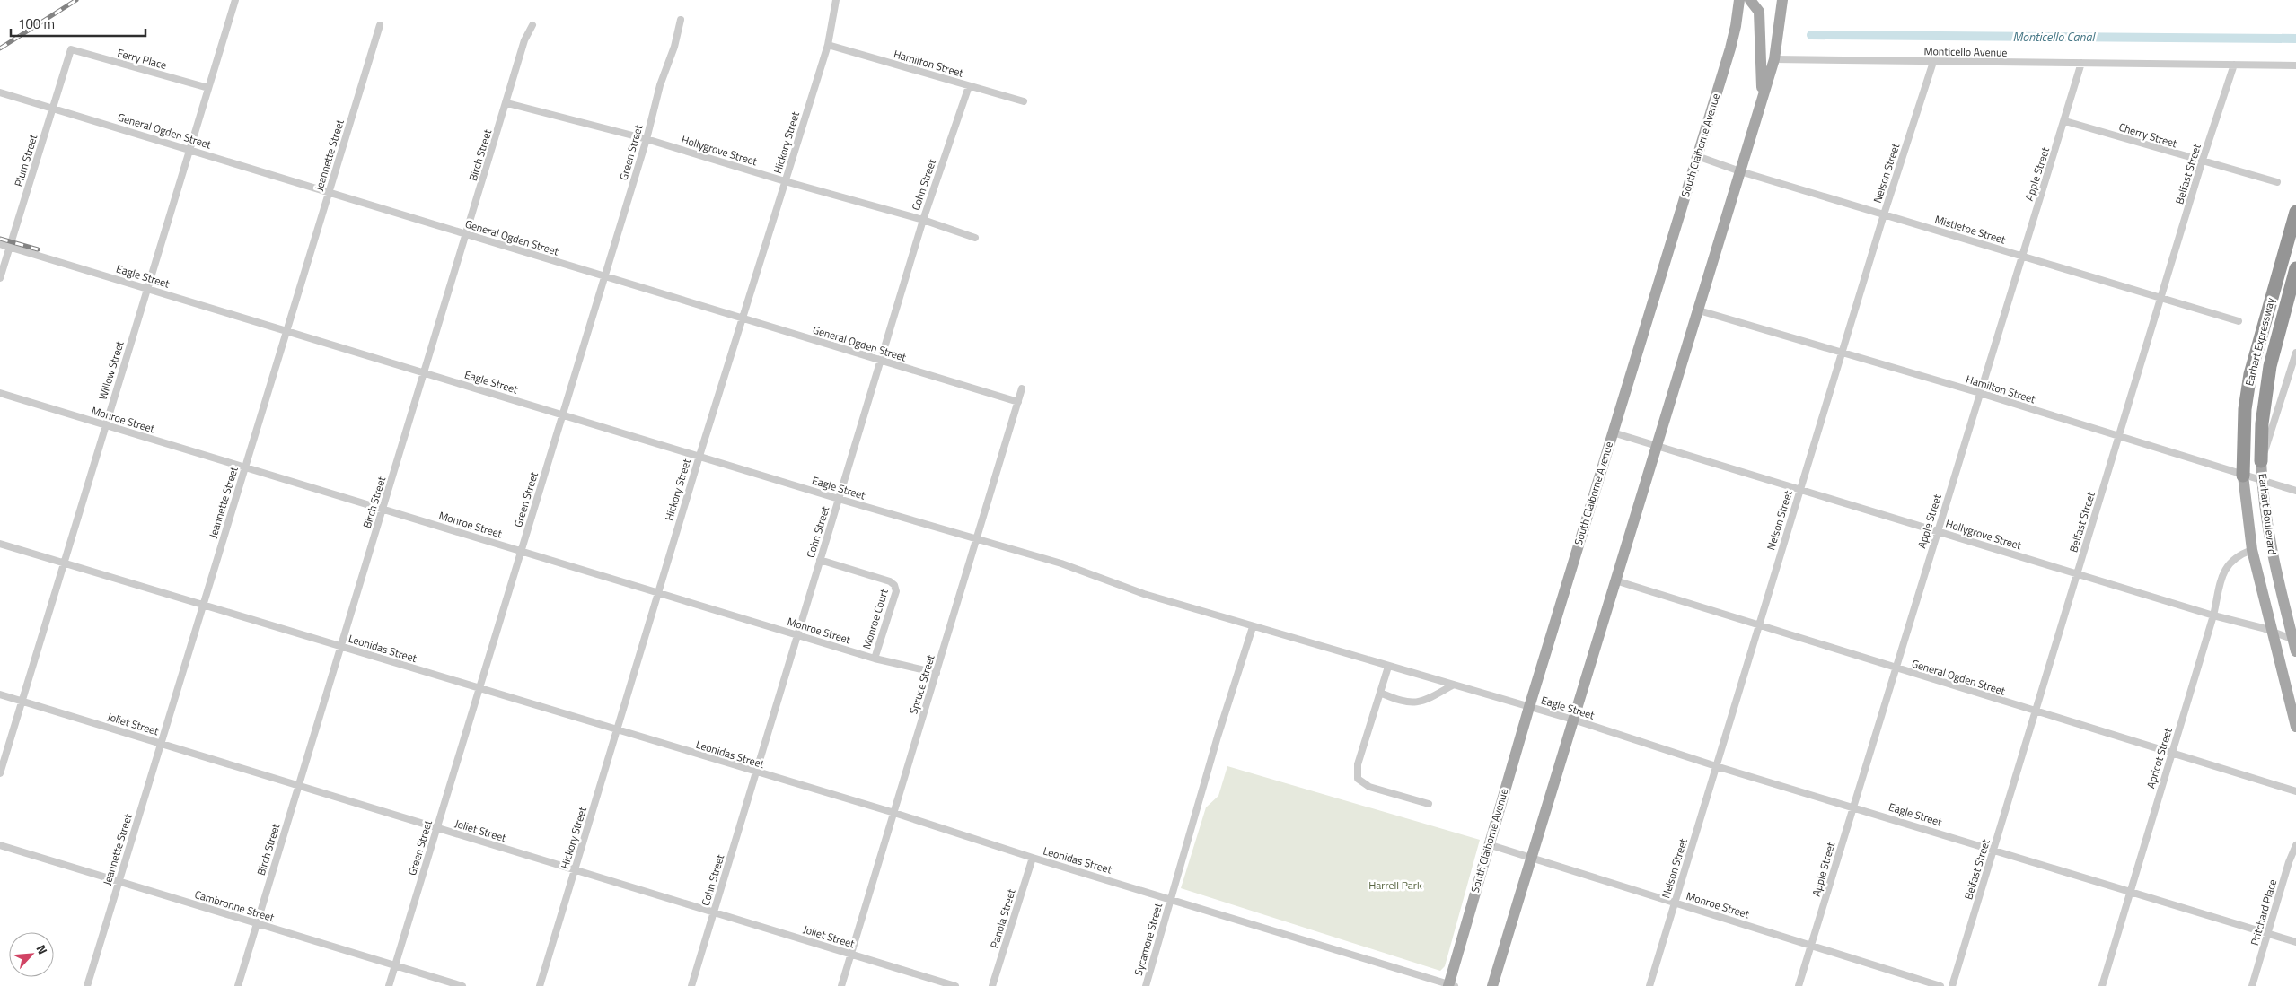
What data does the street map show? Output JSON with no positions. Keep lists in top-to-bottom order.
{
  "streets": {
    "highway": ["Earhart Expressway"],
    "main road": ["South Claiborne Avenue", "Earhart Boulevard"],
    "street": [
      "Monticello Avenue",
      "Ferry Place",
      "Hamilton Street",
      "General Ogden Street",
      "Cherry Street",
      "Hickory Street",
      "Hollygrove Street",
      "Green Street",
      "Jeannette Street",
      "Birch Street",
      "Plum Street",
      "Nelson Street",
      "Apple Street",
      "Belfast Street",
      "Cohn Street",
      "Mistletoe Street",
      "Eagle Street",
      "Willow Street",
      "Monroe Street",
      "Monroe Court",
      "Leonidas Street",
      "Spruce Street",
      "Joliet Street",
      "Apricot Street",
      "Cambronne Street",
      "Pritchard Place",
      "Panola Street",
      "Sycamore Street"
    ]
  },
  "crossings": [
    ["Monticello Avenue", "Nelson Street"],
    ["Monticello Avenue", "Apple Street"],
    ["Monticello Avenue", "Belfast Street"],
    ["Ferry Place", "Plum Street"],
    ["Ferry Place", "Willow Street"],
    ["Hamilton Street", "Hickory Street"],
    ["Hamilton Street", "Nelson Street"],
    ["Hamilton Street", "Apple Street"],
    ["Hamilton Street", "Belfast Street"],
    ["Hamilton Street", "Cohn Street"],
    ["Hamilton Street", "Earhart Expressway"],
    ["Hamilton Street", "Earhart Boulevard"],
    ["General Ogden Street", "Hickory Street"],
    ["General Ogden Street", "Green Street"],
    ["General Ogden Street", "Jeannette Street"],
    ["General Ogden Street", "Birch Street"],
    ["General Ogden Street", "Plum Street"],
    ["General Ogden Street", "Nelson Street"],
    ["General Ogden Street", "Apple Street"],
    ["General Ogden Street", "Belfast Street"],
    ["General Ogden Street", "Cohn Street"],
    ["General Ogden Street", "Willow Street"],
    ["General Ogden Street", "Spruce Street"],
    ["General Ogden Street", "Apricot Street"],
    ["Cherry Street", "Apple Street"],
    ["Cherry Street", "Belfast Street"],
    ["Hickory Street", "Hollygrove Street"],
    ["Hickory Street", "Eagle Street"],
    ["Hickory Street", "Monroe Street"],
    ["Hickory Street", "Leonidas Street"],
    ["Hickory Street", "Joliet Street"],
    ["South Claiborne Avenue", "Hollygrove Street"],
    ["South Claiborne Avenue", "Mistletoe Street"],
    ["South Claiborne Avenue", "Eagle Street"],
    ["South Claiborne Avenue", "Monroe Street"],
    ["South Claiborne Avenue", "Leonidas Street"],
    ["Hollygrove Street", "Green Street"],
    ["Hollygrove Street", "Birch Street"],
    ["Hollygrove Street", "Nelson Street"],
    ["Hollygrove Street", "Apple Street"],
    ["Hollygrove Street", "Belfast Street"],
    ["Hollygrove Street", "Cohn Street"],
    ["Hollygrove Street", "Earhart Boulevard"],
    ["Hollygrove Street", "Apricot Street"],
    ["Green Street", "Eagle Street"],
    ["Green Street", "Monroe Street"],
    ["Green Street", "Leonidas Street"],
    ["Green Street", "Joliet Street"],
    ["Green Street", "Cambronne Street"],
    ["Jeannette Street", "Eagle Street"],
    ["Jeannette Street", "Monroe Street"],
    ["Jeannette Street", "Leonidas Street"],
    ["Jeannette Street", "Joliet Street"],
    ["Jeannette Street", "Cambronne Street"],
    ["Birch Street", "Eagle Street"],
    ["Birch Street", "Monroe Street"],
    ["Birch Street", "Leonidas Street"],
    ["Birch Street", "Joliet Street"],
    ["Birch Street", "Cambronne Street"],
    ["Plum Street", "Eagle Street"],
    ["Nelson Street", "Mistletoe Street"],
    ["Nelson Street", "Eagle Street"],
    ["Nelson Street", "Monroe Street"],
    ["Apple Street", "Mistletoe Street"],
    ["Apple Street", "Eagle Street"],
    ["Apple Street", "Monroe Street"],
    ["Belfast Street", "Mistletoe Street"],
    ["Belfast Street", "Eagle Street"],
    ["Cohn Street", "Eagle Street"],
    ["Cohn Street", "Monroe Street"],
    ["Cohn Street", "Monroe Court"],
    ["Cohn Street", "Leonidas Street"],
    ["Cohn Street", "Joliet Street"],
    ["Eagle Street", "Willow Street"],
    ["Eagle Street", "Spruce Street"],
    ["Eagle Street", "Apricot Street"],
    ["Eagle Street", "Pritchard Place"],
    ["Eagle Street", "Sycamore Street"],
    ["Earhart Expressway", "Earhart Boulevard"],
    ["Willow Street", "Monroe Street"],
    ["Willow Street", "Leonidas Street"],
    ["Willow Street", "Joliet Street"],
    ["Monroe Street", "Monroe Court"],
    ["Monroe Street", "Spruce Street"],
    ["Earhart Boulevard", "Apricot Street"],
    ["Leonidas Street", "Spruce Street"],
    ["Leonidas Street", "Panola Street"],
    ["Leonidas Street", "Sycamore Street"],
    ["Spruce Street", "Joliet Street"]
  ],
  "water": ["Monticello Canal"],
  "parks": ["Harrell Park"],
  "scale_bar": "100 m",
  "north": "top right"
}
